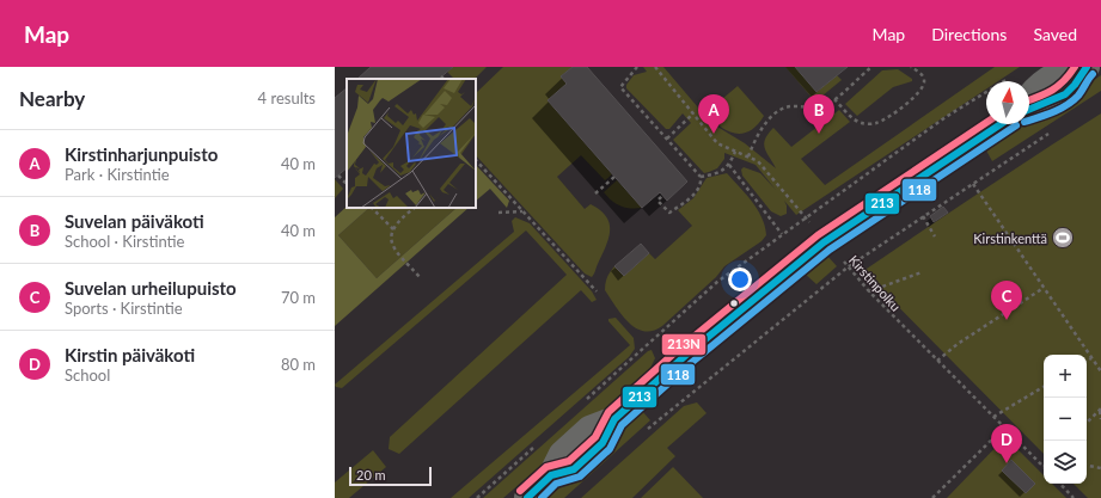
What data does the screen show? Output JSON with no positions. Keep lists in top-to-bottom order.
{
  "streets": {
    "path": ["Kirstinpolku"]
  },
  "places": {
    "sports": ["Kirstinkenttä"]
  },
  "lines": ["transit line 213", "transit line 213N", "transit line 118"],
  "scale_bar": "20 m",
  "north": "top",
  "page": {
    "header": "Map",
    "nav": ["Map", "Directions", "Saved"],
    "heading": ["Nearby", "4 results"],
    "pins": [
      "A",
      "B",
      "C",
      "D"
    ],
    "list": [
      {
        "mark": "A",
        "name": "Kirstinharjunpuisto",
        "note": "Park · Kirstintie",
        "value": "40 m"
      },
      {
        "mark": "B",
        "name": "Suvelan päiväkoti",
        "note": "School · Kirstintie",
        "value": "40 m"
      },
      {
        "mark": "C",
        "name": "Suvelan urheilupuisto",
        "note": "Sports · Kirstintie",
        "value": "70 m"
      },
      {
        "mark": "D",
        "name": "Kirstin päiväkoti",
        "note": "School",
        "value": "80 m"
      }
    ],
    "map_buttons": ["+", "−"],
    "scale": "20 m"
  }
}
